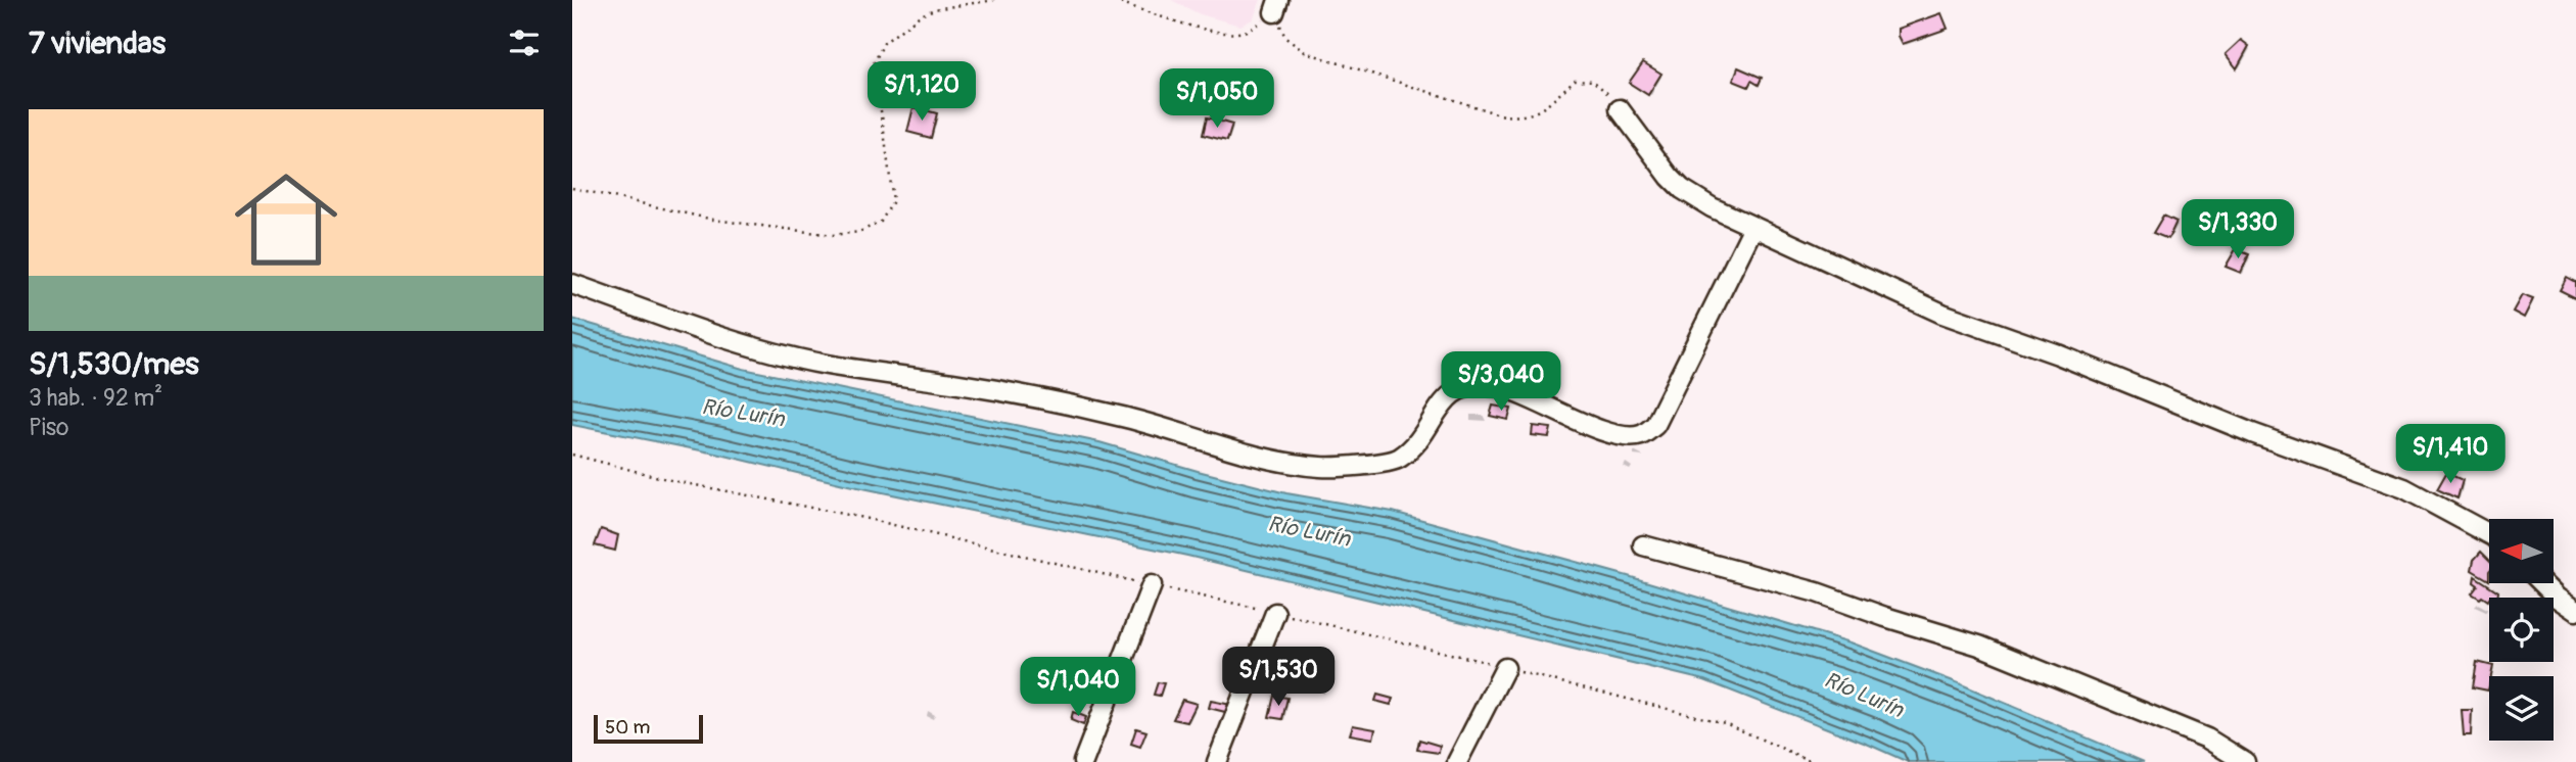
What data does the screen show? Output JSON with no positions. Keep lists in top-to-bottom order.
{
  "water": ["Río Lurín"],
  "scale_bar": "50 m",
  "north": "left",
  "page": {
    "heading": "7 viviendas",
    "price": [
      "S/1,120",
      "S/1,050",
      "S/1,330",
      "S/3,040",
      "S/1,410",
      "S/1,530",
      "S/1,040"
    ],
    "list": [
      {
        "name": "S/1,530/mes",
        "note": "3 hab. · 92 m² · Piso"
      }
    ],
    "scale": "50 m"
  }
}
